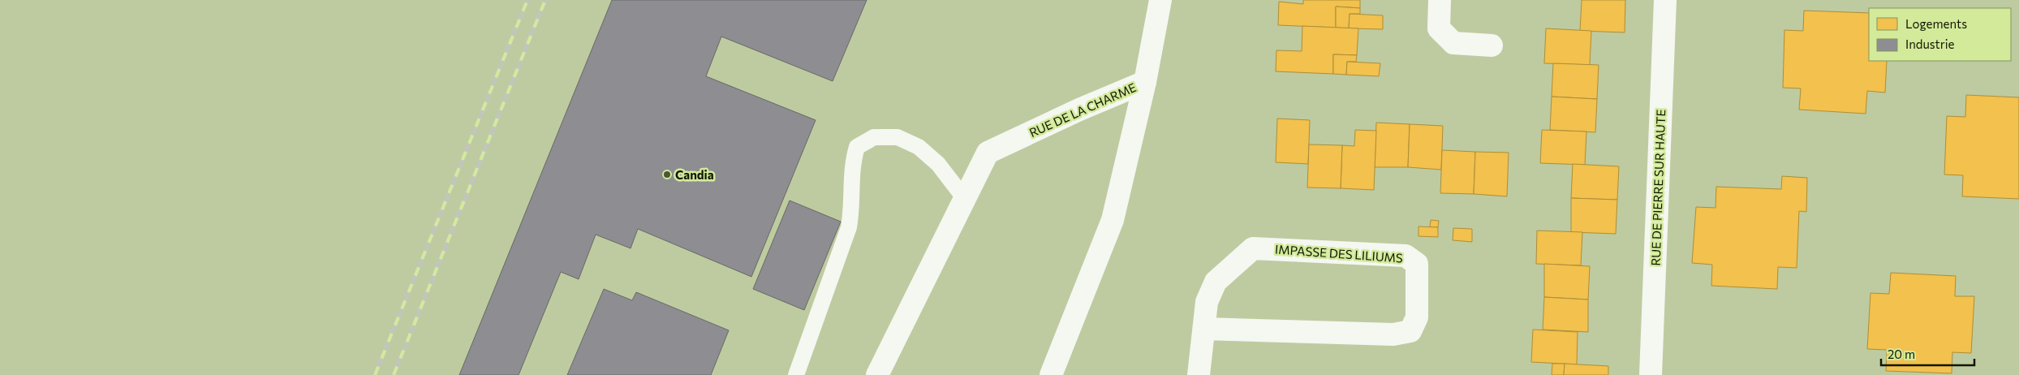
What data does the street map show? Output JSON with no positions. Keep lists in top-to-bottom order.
{
  "streets": {
    "street": ["RUE DE LA CHARME", "RUE DE PIERRE SUR HAUTE", "IMPASSE DES LILIUMS"]
  },
  "places": ["Candia"],
  "legend": ["Logements", "Industrie"],
  "scale_bar": "20 m"
}
